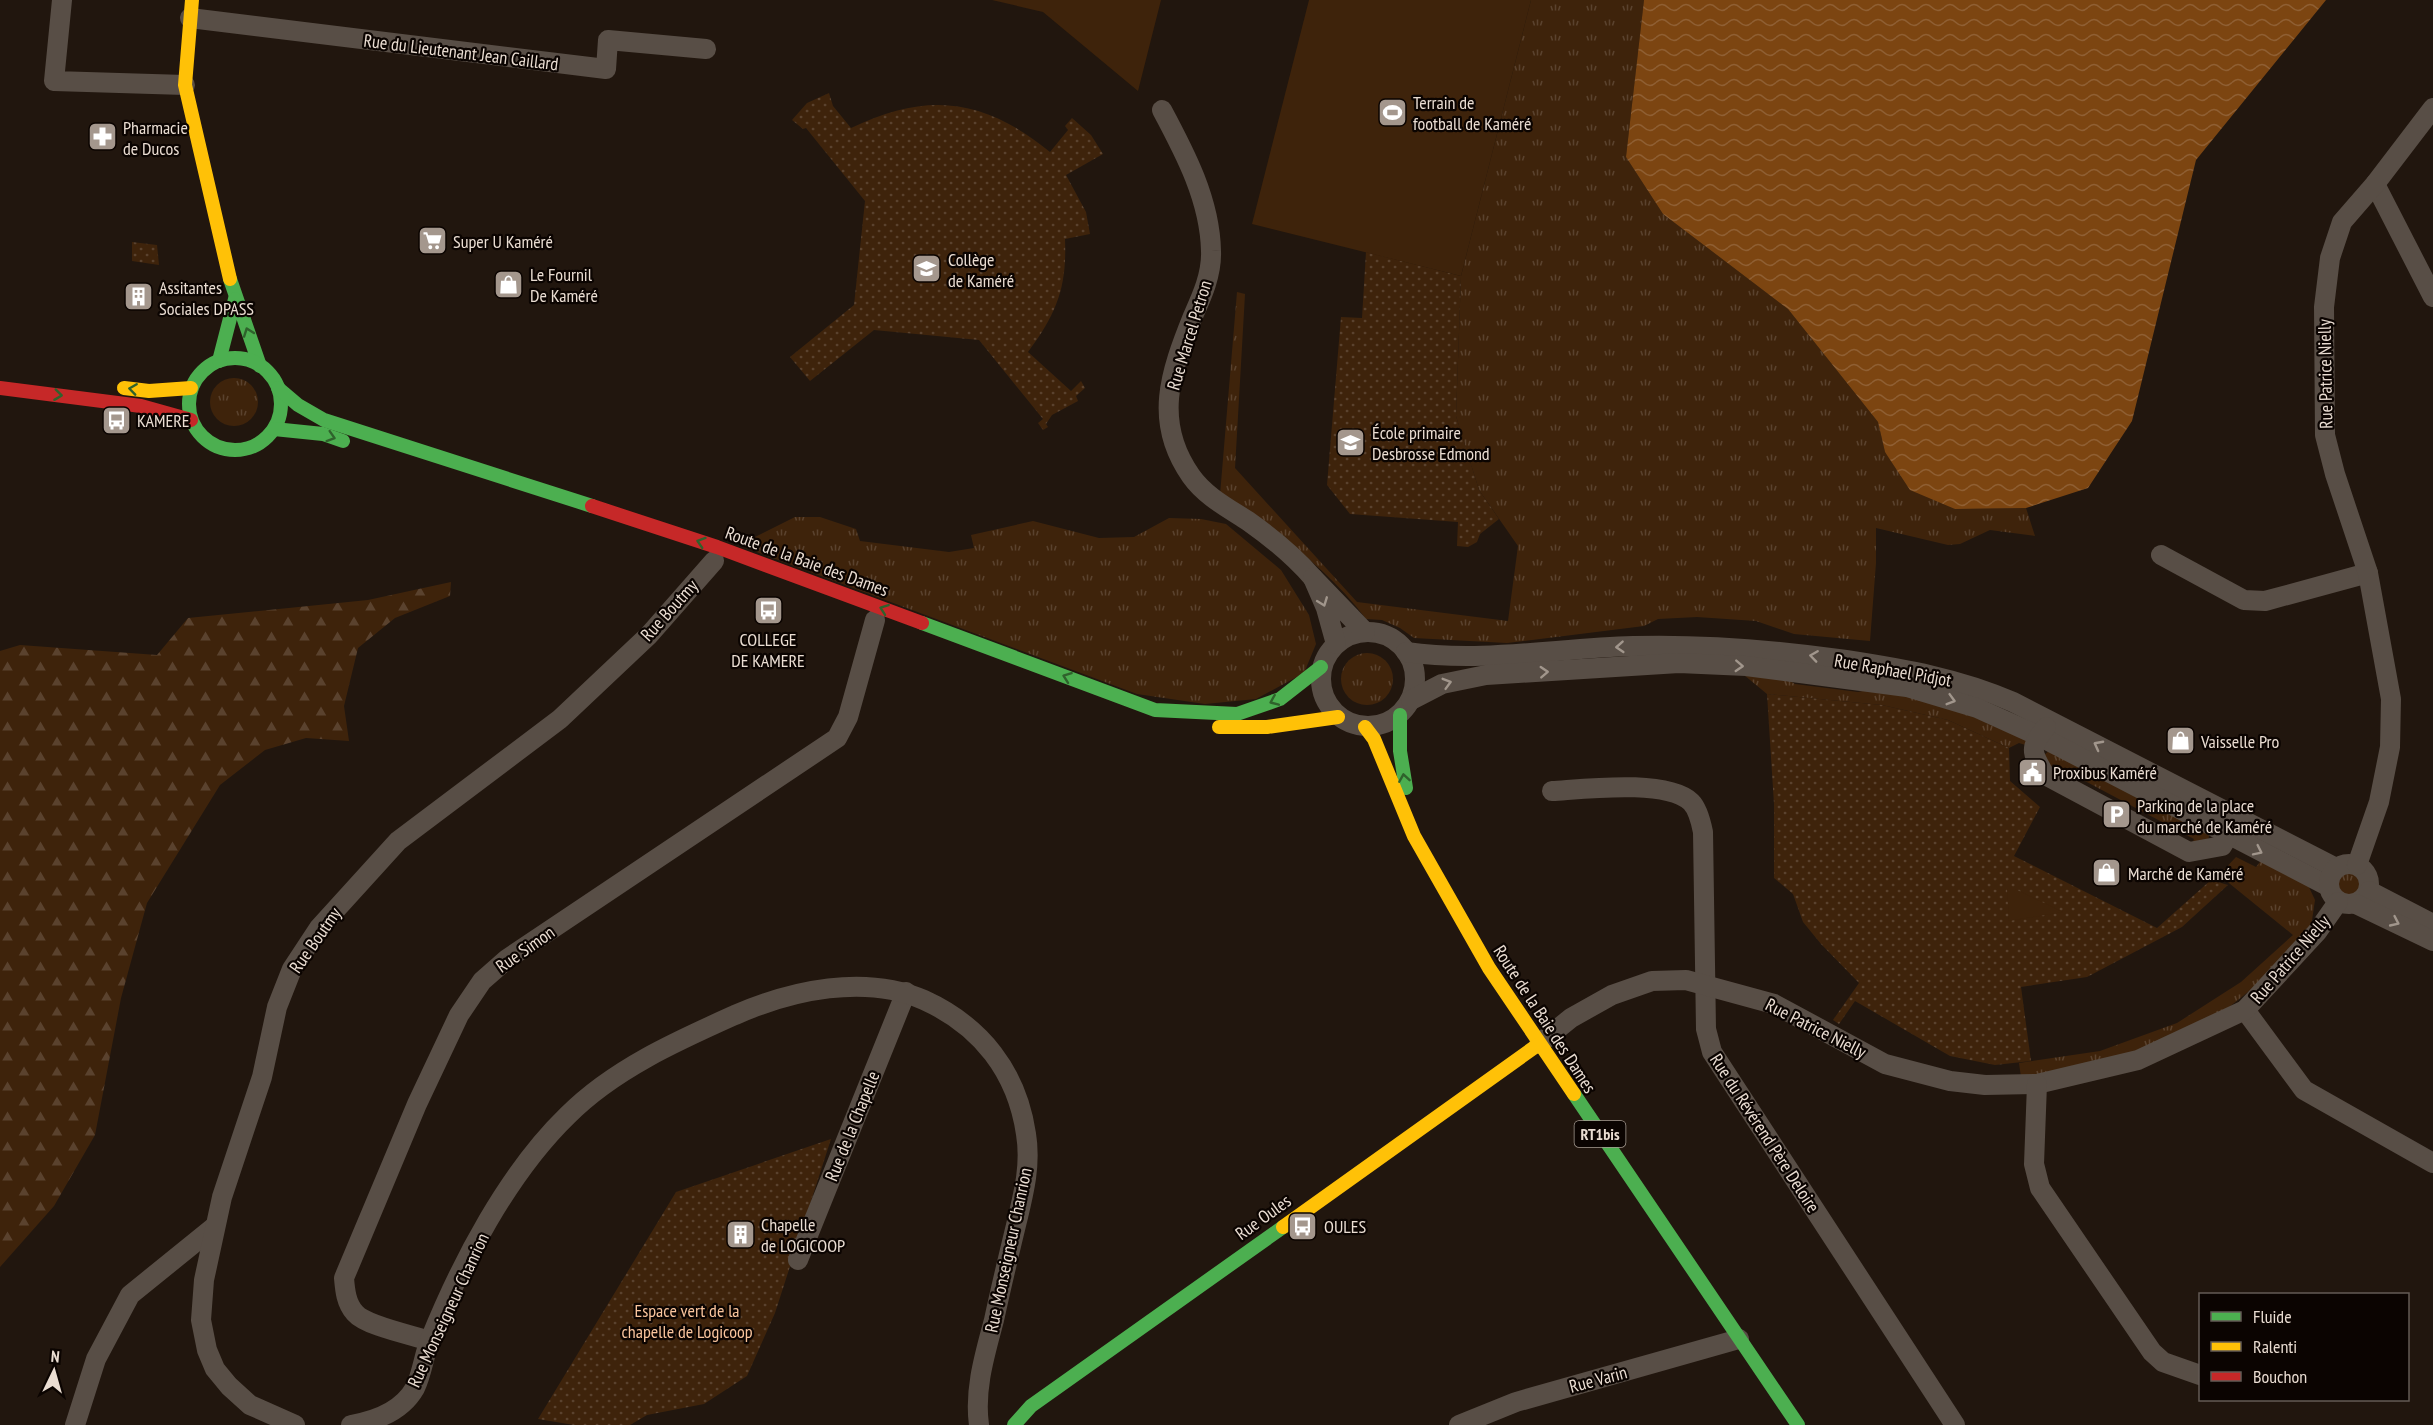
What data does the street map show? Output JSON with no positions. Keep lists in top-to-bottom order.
{
  "streets": {
    "main road": ["Route de la Baie des Dames", "RT1bis", "Rue Oules"],
    "street": [
      "Rue du Lieutenant Jean Caillard",
      "Rue Marcel Petron",
      "Rue Patrice Nielly",
      "Rue Boutmy",
      "Rue Raphael Pidjot",
      "Rue Simon",
      "Rue de la Chapelle",
      "Rue du Révérend Père Deloire",
      "Rue Monseigneur Chanrion",
      "Rue Varin"
    ]
  },
  "crossings": [
    ["Rue Marcel Petron", "Route de la Baie des Dames"],
    ["Rue Marcel Petron", "Rue Raphael Pidjot"],
    ["Rue Patrice Nielly", "Route de la Baie des Dames"],
    ["Rue Patrice Nielly", "Rue Raphael Pidjot"],
    ["Rue Patrice Nielly", "Rue du Révérend Père Deloire"],
    ["Rue Patrice Nielly", "Rue Oules"],
    ["Route de la Baie des Dames", "Rue Boutmy"],
    ["Route de la Baie des Dames", "Rue Raphael Pidjot"],
    ["Route de la Baie des Dames", "Rue Simon"],
    ["Route de la Baie des Dames", "Rue Oules"],
    ["Route de la Baie des Dames", "Rue Varin"],
    ["Rue Simon", "Rue Monseigneur Chanrion"],
    ["Rue de la Chapelle", "Rue Monseigneur Chanrion"]
  ],
  "parks": ["Espace vert de la chapelle de Logicoop"],
  "places": {
    "sports": ["Terrain de football de Kaméré"],
    "pharmacy": ["Pharmacie de Ducos"],
    "supermarket": ["Super U Kaméré"],
    "school or university": ["Collège de Kaméré", "École primaire Desbrosse Edmond"],
    "shop": ["Le Fournil De Kaméré", "Vaisselle Pro", "Marché de Kaméré"],
    "building": ["Assitantes Sociales DPASS", "Chapelle de LOGICOOP"],
    "bus stop": ["KAMERE", "COLLEGE DE KAMERE", "OULES"],
    "public building": ["Proxibus Kaméré"],
    "parking": ["Parking de la place du marché de Kaméré"]
  },
  "legend": ["Fluide", "Ralenti", "Bouchon"],
  "north": "top"
}
